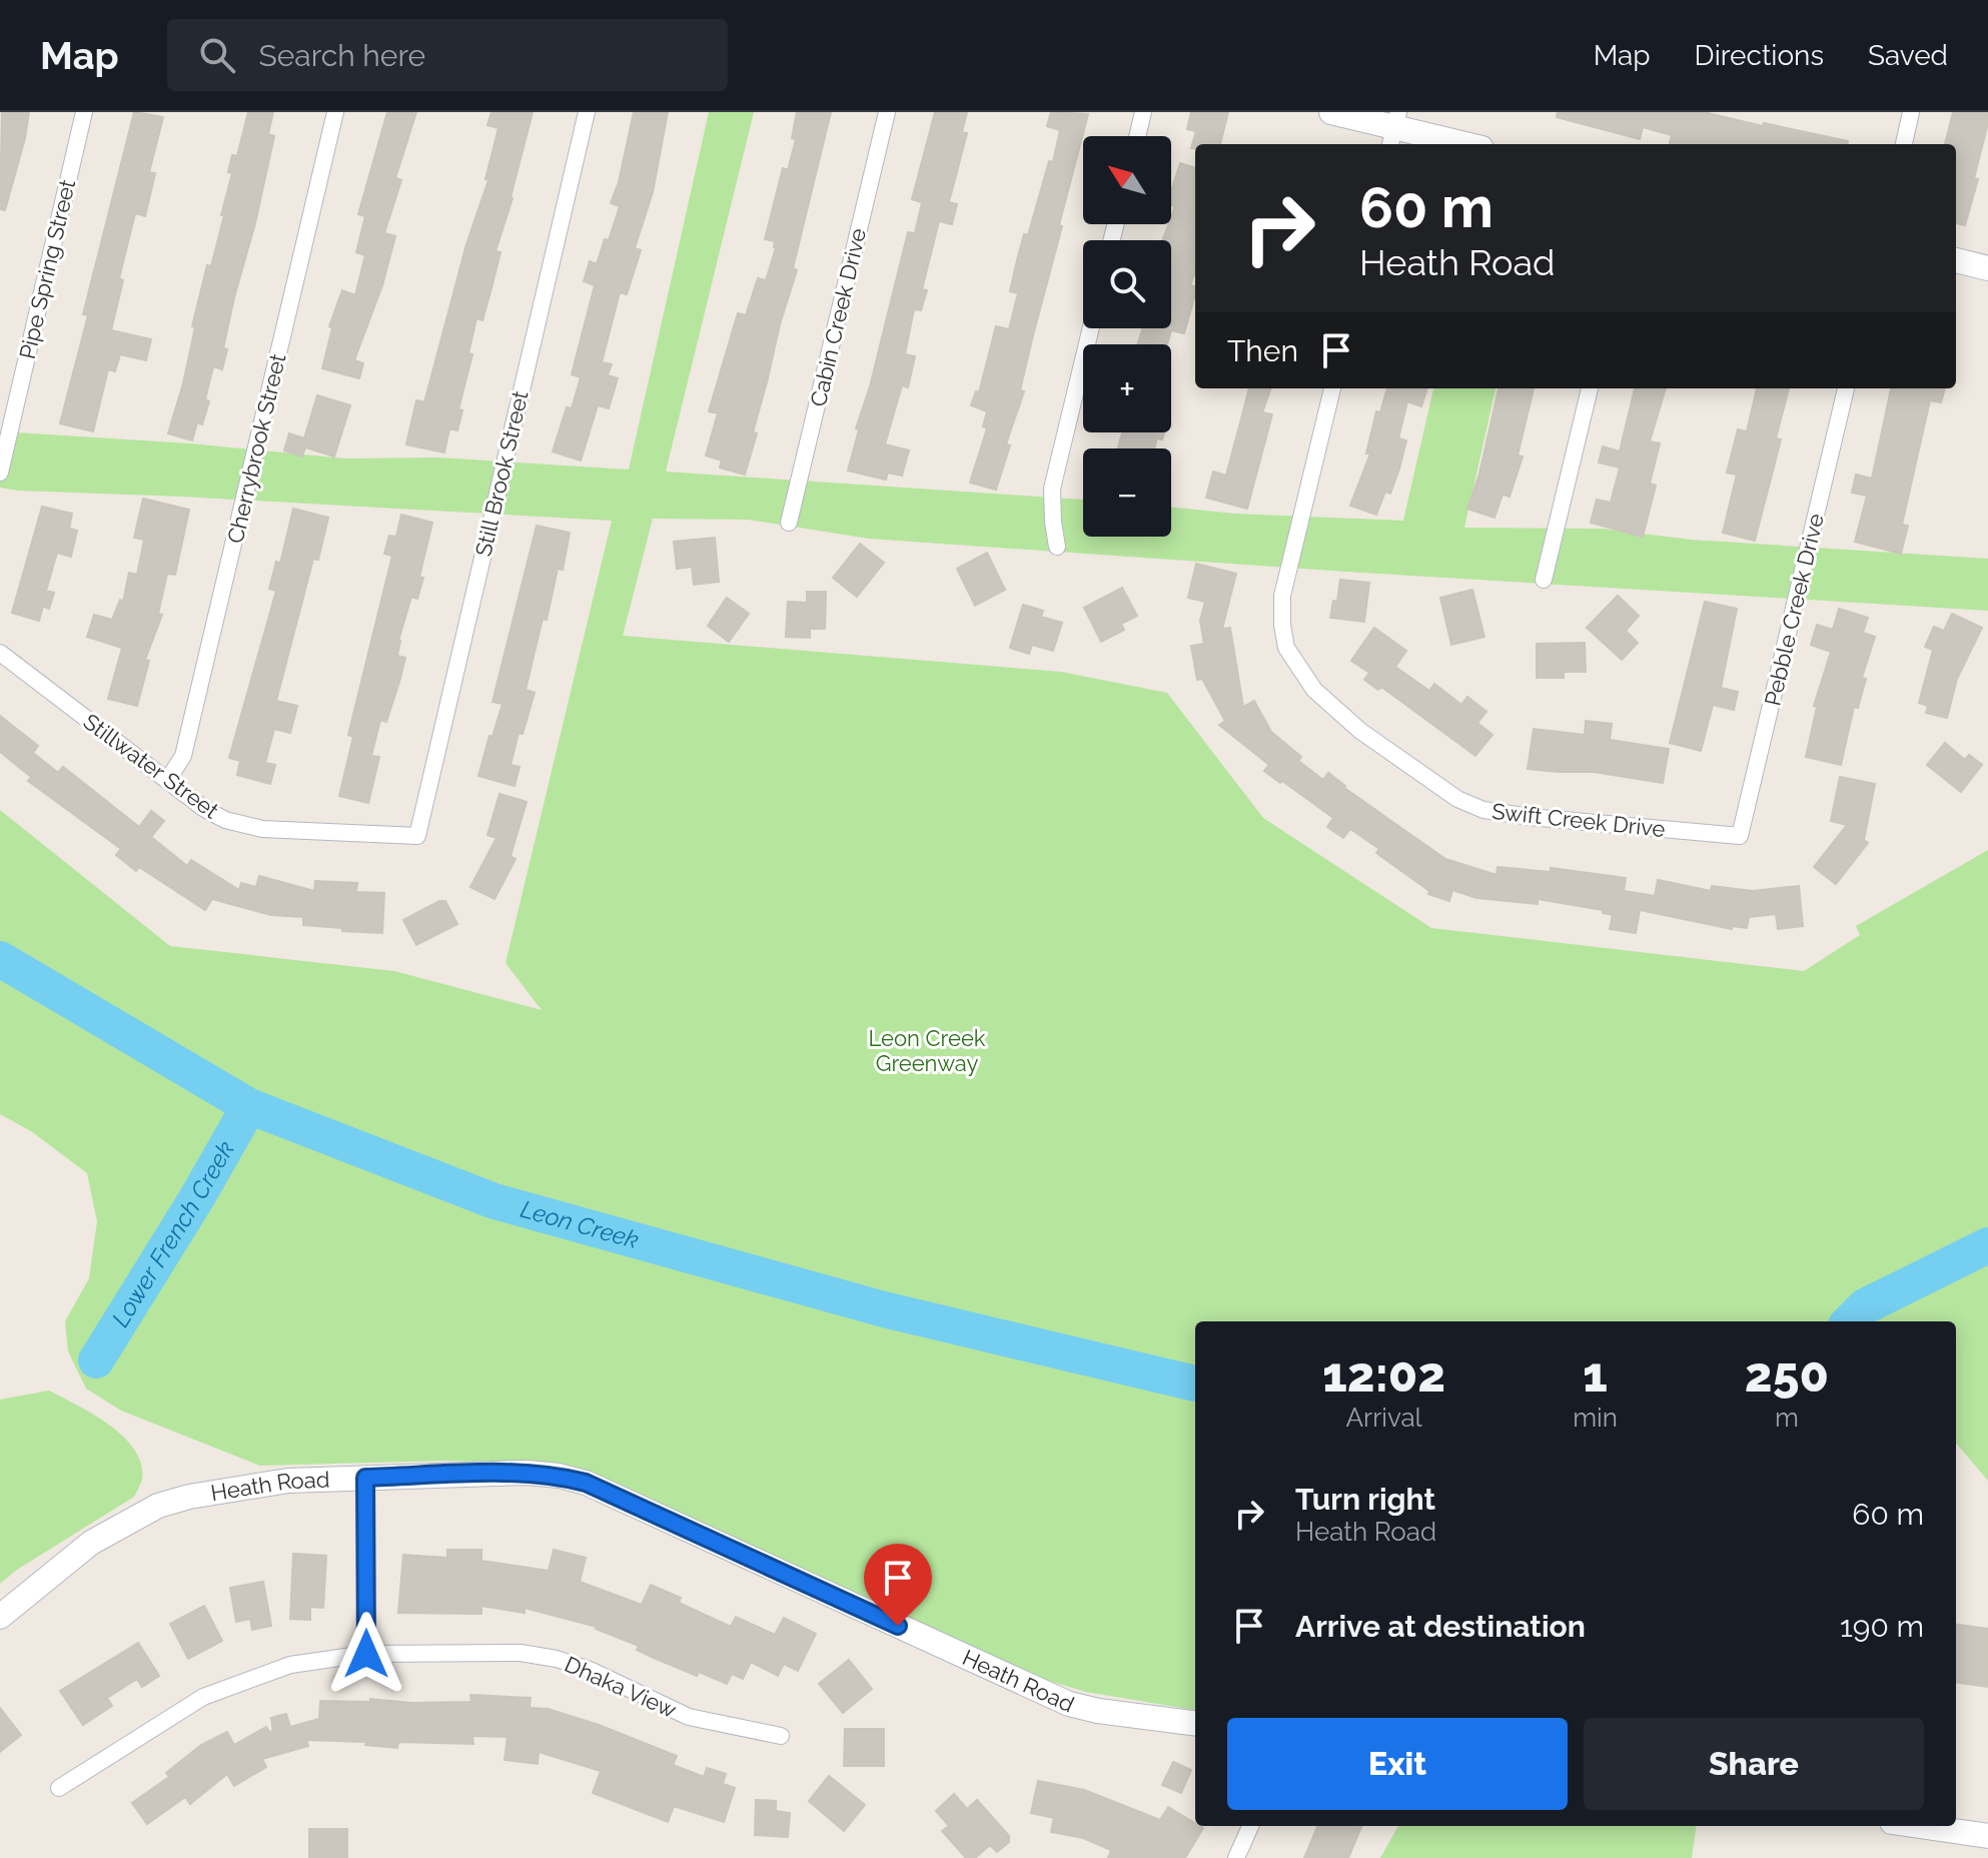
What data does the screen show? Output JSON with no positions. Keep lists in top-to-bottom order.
{
  "streets": {
    "street": [
      "Pipe Spring Street",
      "Cabin Creek Drive",
      "Cherrybrook Street",
      "Still Brook Street",
      "Pebble Creek Drive",
      "Stillwater Street",
      "Swift Creek Drive",
      "Heath Road",
      "Dhaka View"
    ]
  },
  "crossings": [
    ["Cherrybrook Street", "Stillwater Street"],
    ["Still Brook Street", "Stillwater Street"],
    ["Pebble Creek Drive", "Swift Creek Drive"]
  ],
  "water": ["Leon Creek", "Lower French Creek"],
  "parks": ["Leon Creek Greenway"],
  "north": "top left",
  "page": {
    "header": "Map",
    "search": "Search here",
    "nav": ["Map", "Directions", "Saved"],
    "map_buttons": ["+", "−"],
    "turn": ["60 m", "Heath Road"],
    "then": "Then",
    "eta": [
      "12:02",
      "Arrival",
      "1",
      "min",
      "250",
      "m"
    ],
    "list": [
      {
        "name": "Turn right",
        "note": "Heath Road",
        "value": "60 m"
      },
      {
        "name": "Arrive at destination",
        "value": "190 m"
      }
    ],
    "buttons": ["Exit", "Share"]
  }
}
